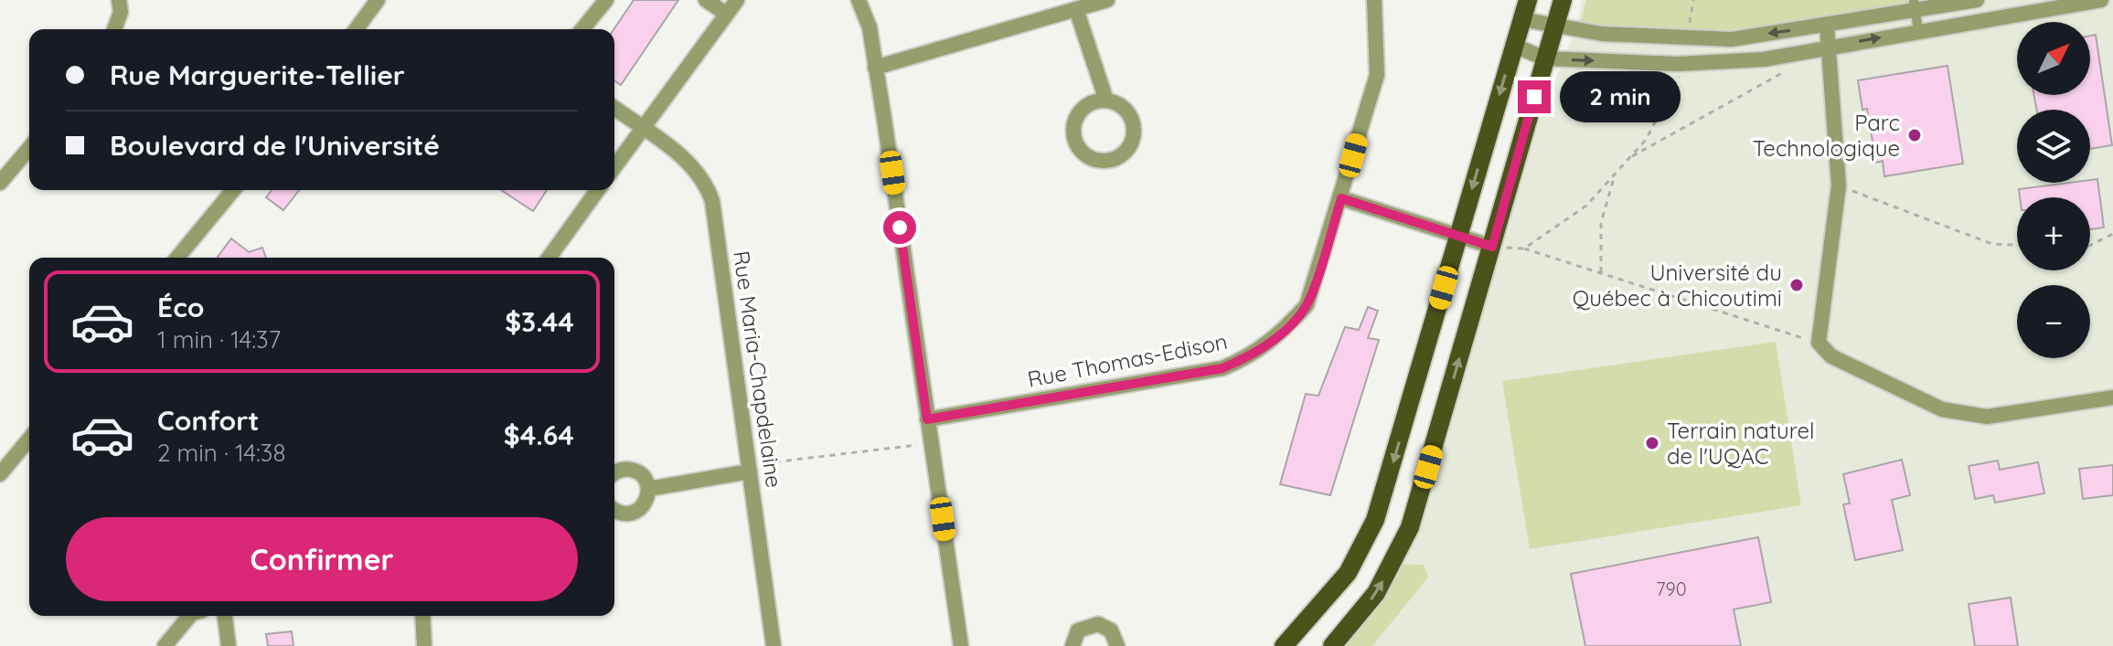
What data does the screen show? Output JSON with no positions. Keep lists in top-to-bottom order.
{
  "streets": {
    "street": ["Rue Thomas-Edison", "Rue Maria-Chapdelaine"]
  },
  "places": ["Parc Technologique", "Université du Québec à Chicoutimi", "Terrain naturel de l'UQAC"],
  "house_numbers": ["790"],
  "north": "top right",
  "page": {
    "map_buttons": ["+", "−"],
    "banner": ["Rue Marguerite-Tellier", "Boulevard de l'Université"],
    "bubble": "2 min",
    "list": [
      {
        "name": "Éco",
        "note": "1 min · 14:37",
        "value": "$3.44"
      },
      {
        "name": "Confort",
        "note": "2 min · 14:38",
        "value": "$4.64"
      }
    ],
    "buttons": "Confirmer"
  }
}
